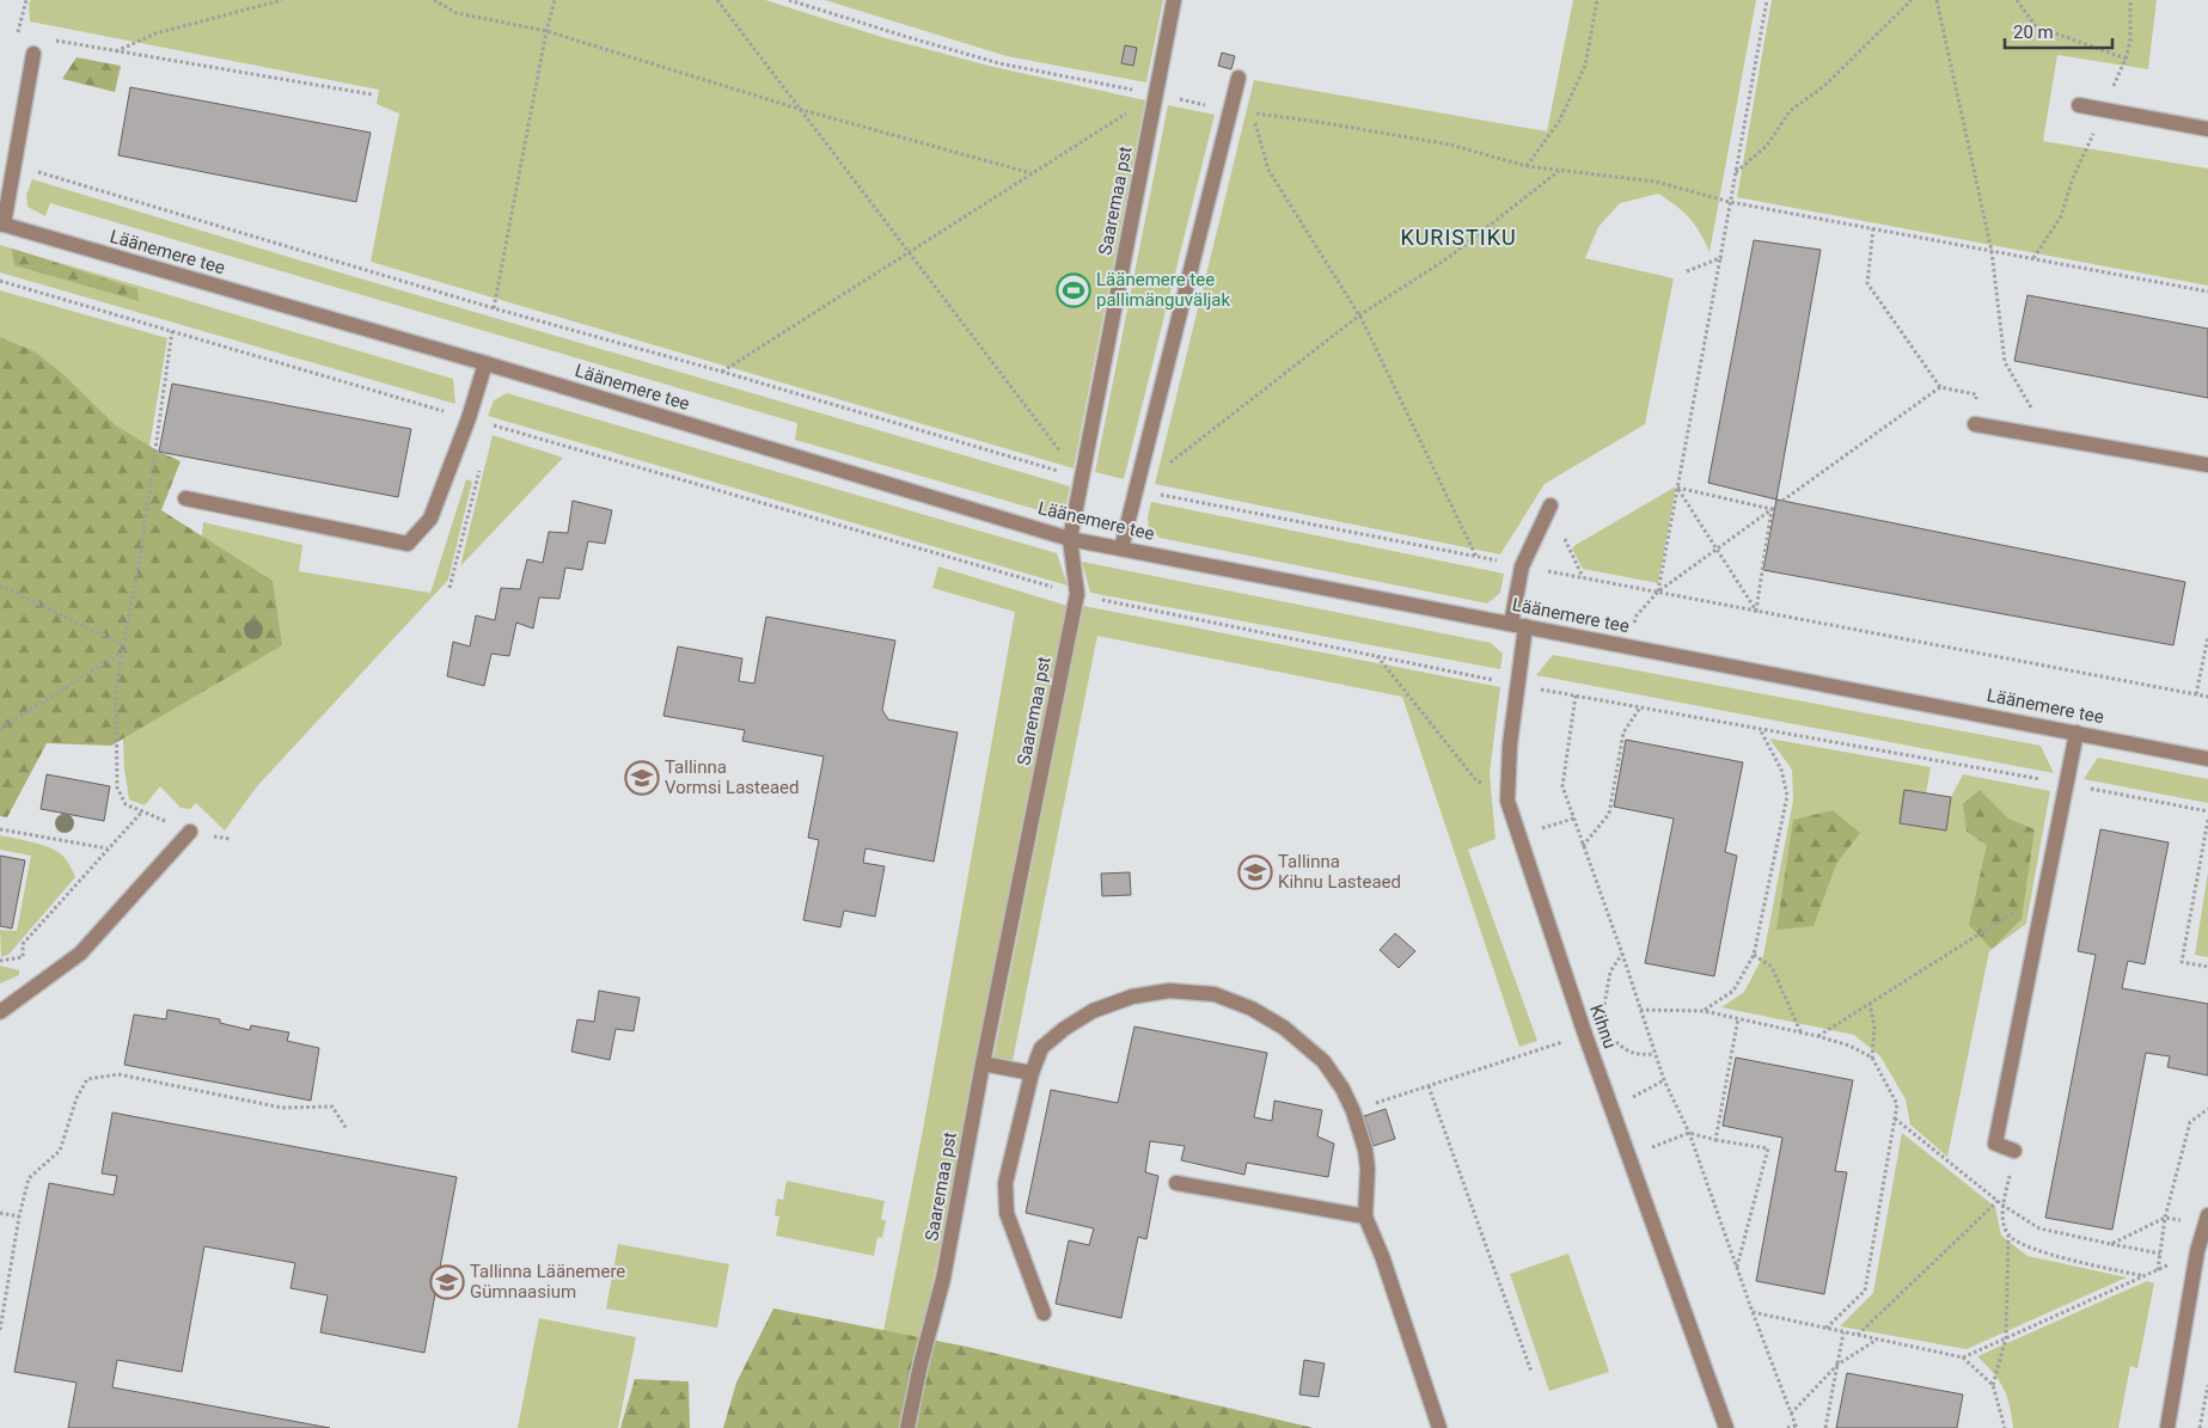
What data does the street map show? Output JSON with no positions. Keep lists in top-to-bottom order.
{
  "streets": {
    "street": ["Saaremaa pst", "Läänemere tee", "Kihnu"]
  },
  "crossings": [
    ["Saaremaa pst", "Läänemere tee"],
    ["Läänemere tee", "Kihnu"]
  ],
  "districts": ["KURISTIKU"],
  "places": {
    "sports": ["Läänemere tee pallimänguväljak"],
    "school or university": ["Tallinna Vormsi Lasteaed", "Tallinna Kihnu Lasteaed", "Tallinna Läänemere Gümnaasium"]
  },
  "scale_bar": "20 m"
}
